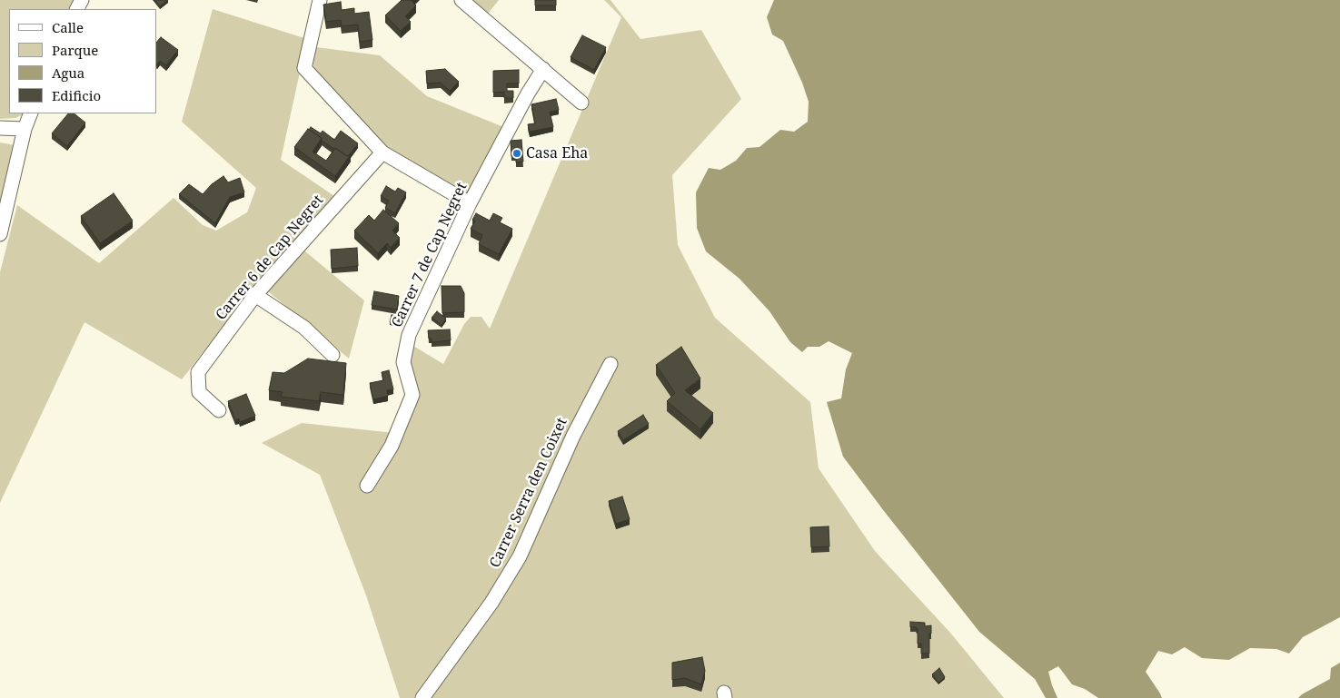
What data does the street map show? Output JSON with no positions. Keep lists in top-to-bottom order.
{
  "streets": {
    "street": ["Carrer 7 de Cap Negret", "Carrer 6 de Cap Negret", "Carrer Serra den Coixet"]
  },
  "places": ["Casa Eha"],
  "legend": [
    "Calle",
    "Parque",
    "Agua",
    "Edificio"
  ]
}
